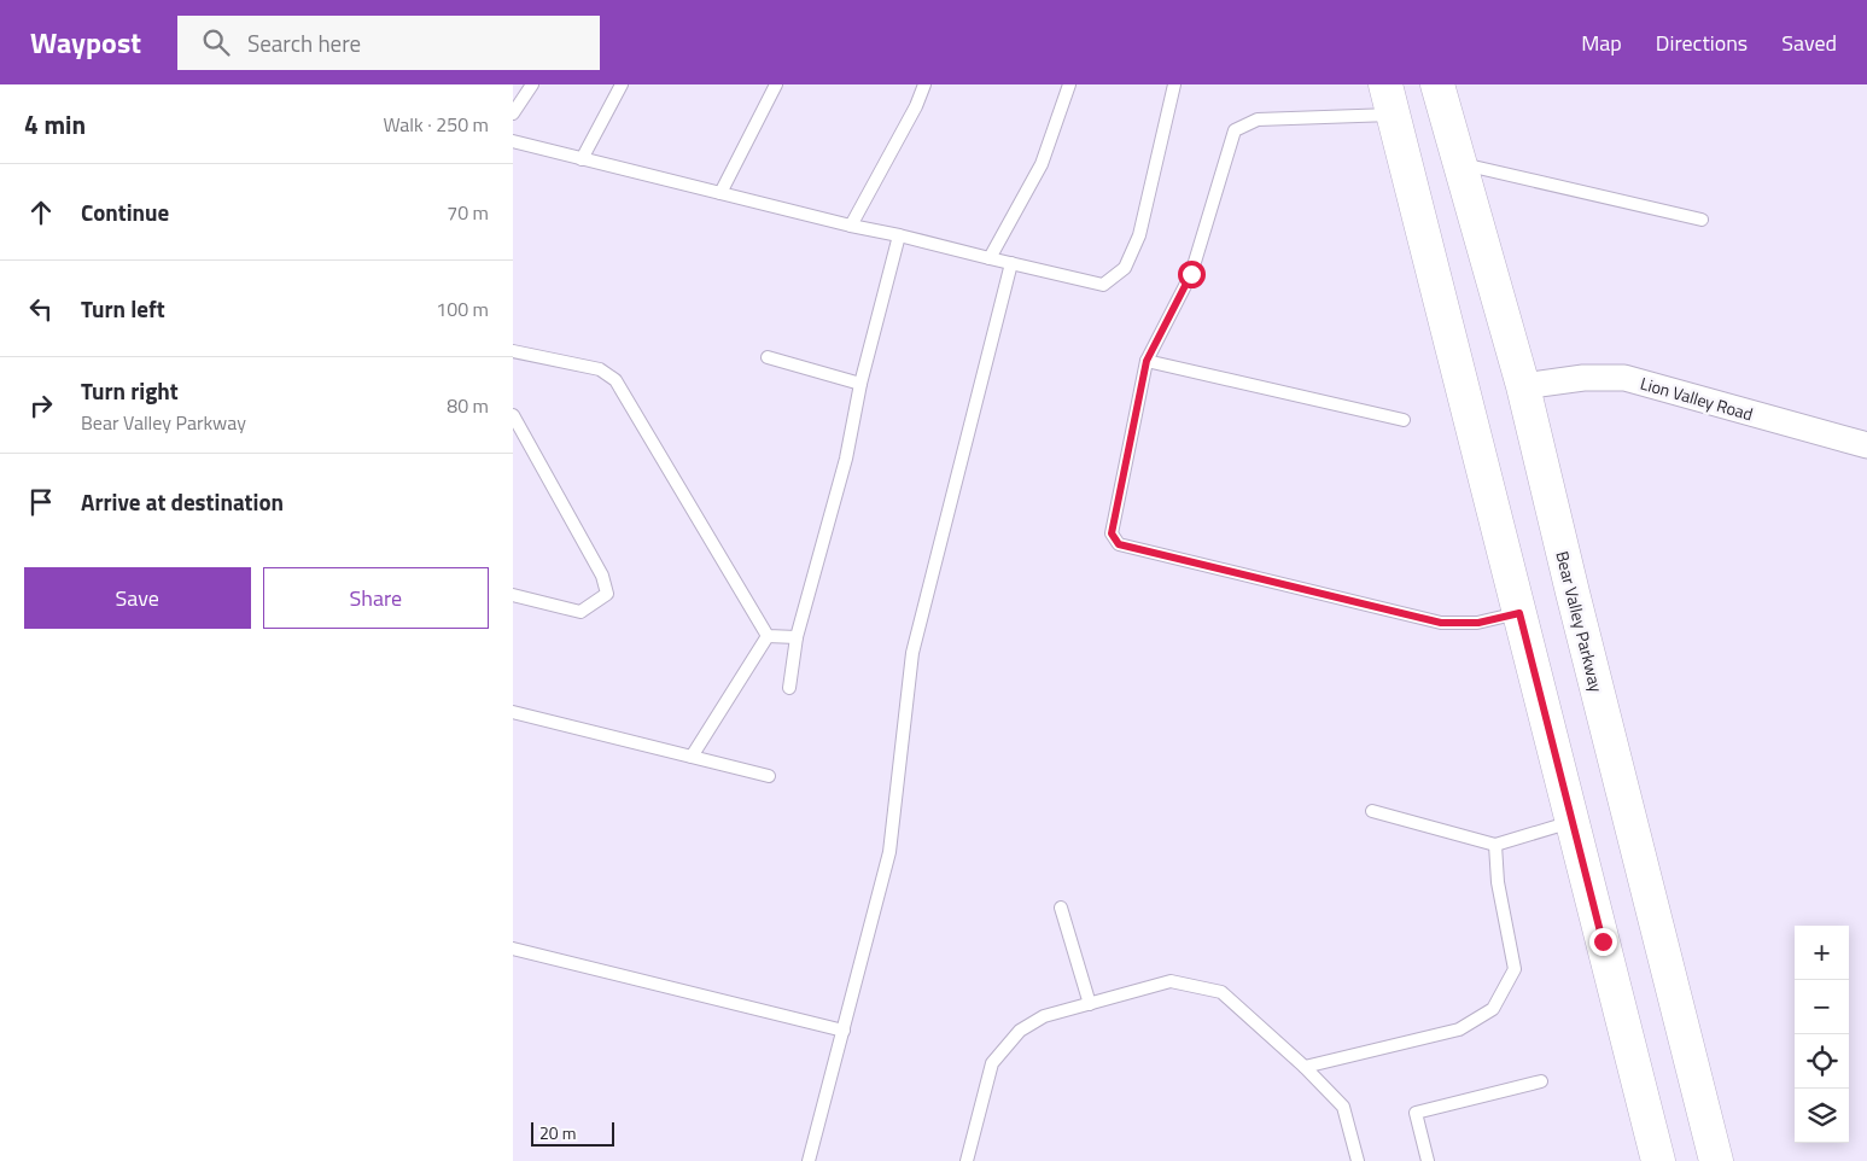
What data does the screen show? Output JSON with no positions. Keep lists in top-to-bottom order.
{
  "streets": {
    "main road": ["Bear Valley Parkway"],
    "street": ["Lion Valley Road"]
  },
  "crossings": [
    ["Lion Valley Road", "Bear Valley Parkway"]
  ],
  "scale_bar": "20 m",
  "page": {
    "header": "Waypost",
    "search": "Search here",
    "nav": ["Map", "Directions", "Saved"],
    "heading": ["4 min", "Walk · 250 m"],
    "list": [
      ["Continue", "70 m"],
      ["Turn left", "100 m"],
      ["Turn right", "Bear Valley Parkway", "80 m"],
      "Arrive at destination"
    ],
    "buttons": ["Save", "Share"],
    "map_buttons": ["+", "−"],
    "scale": "20 m"
  }
}
